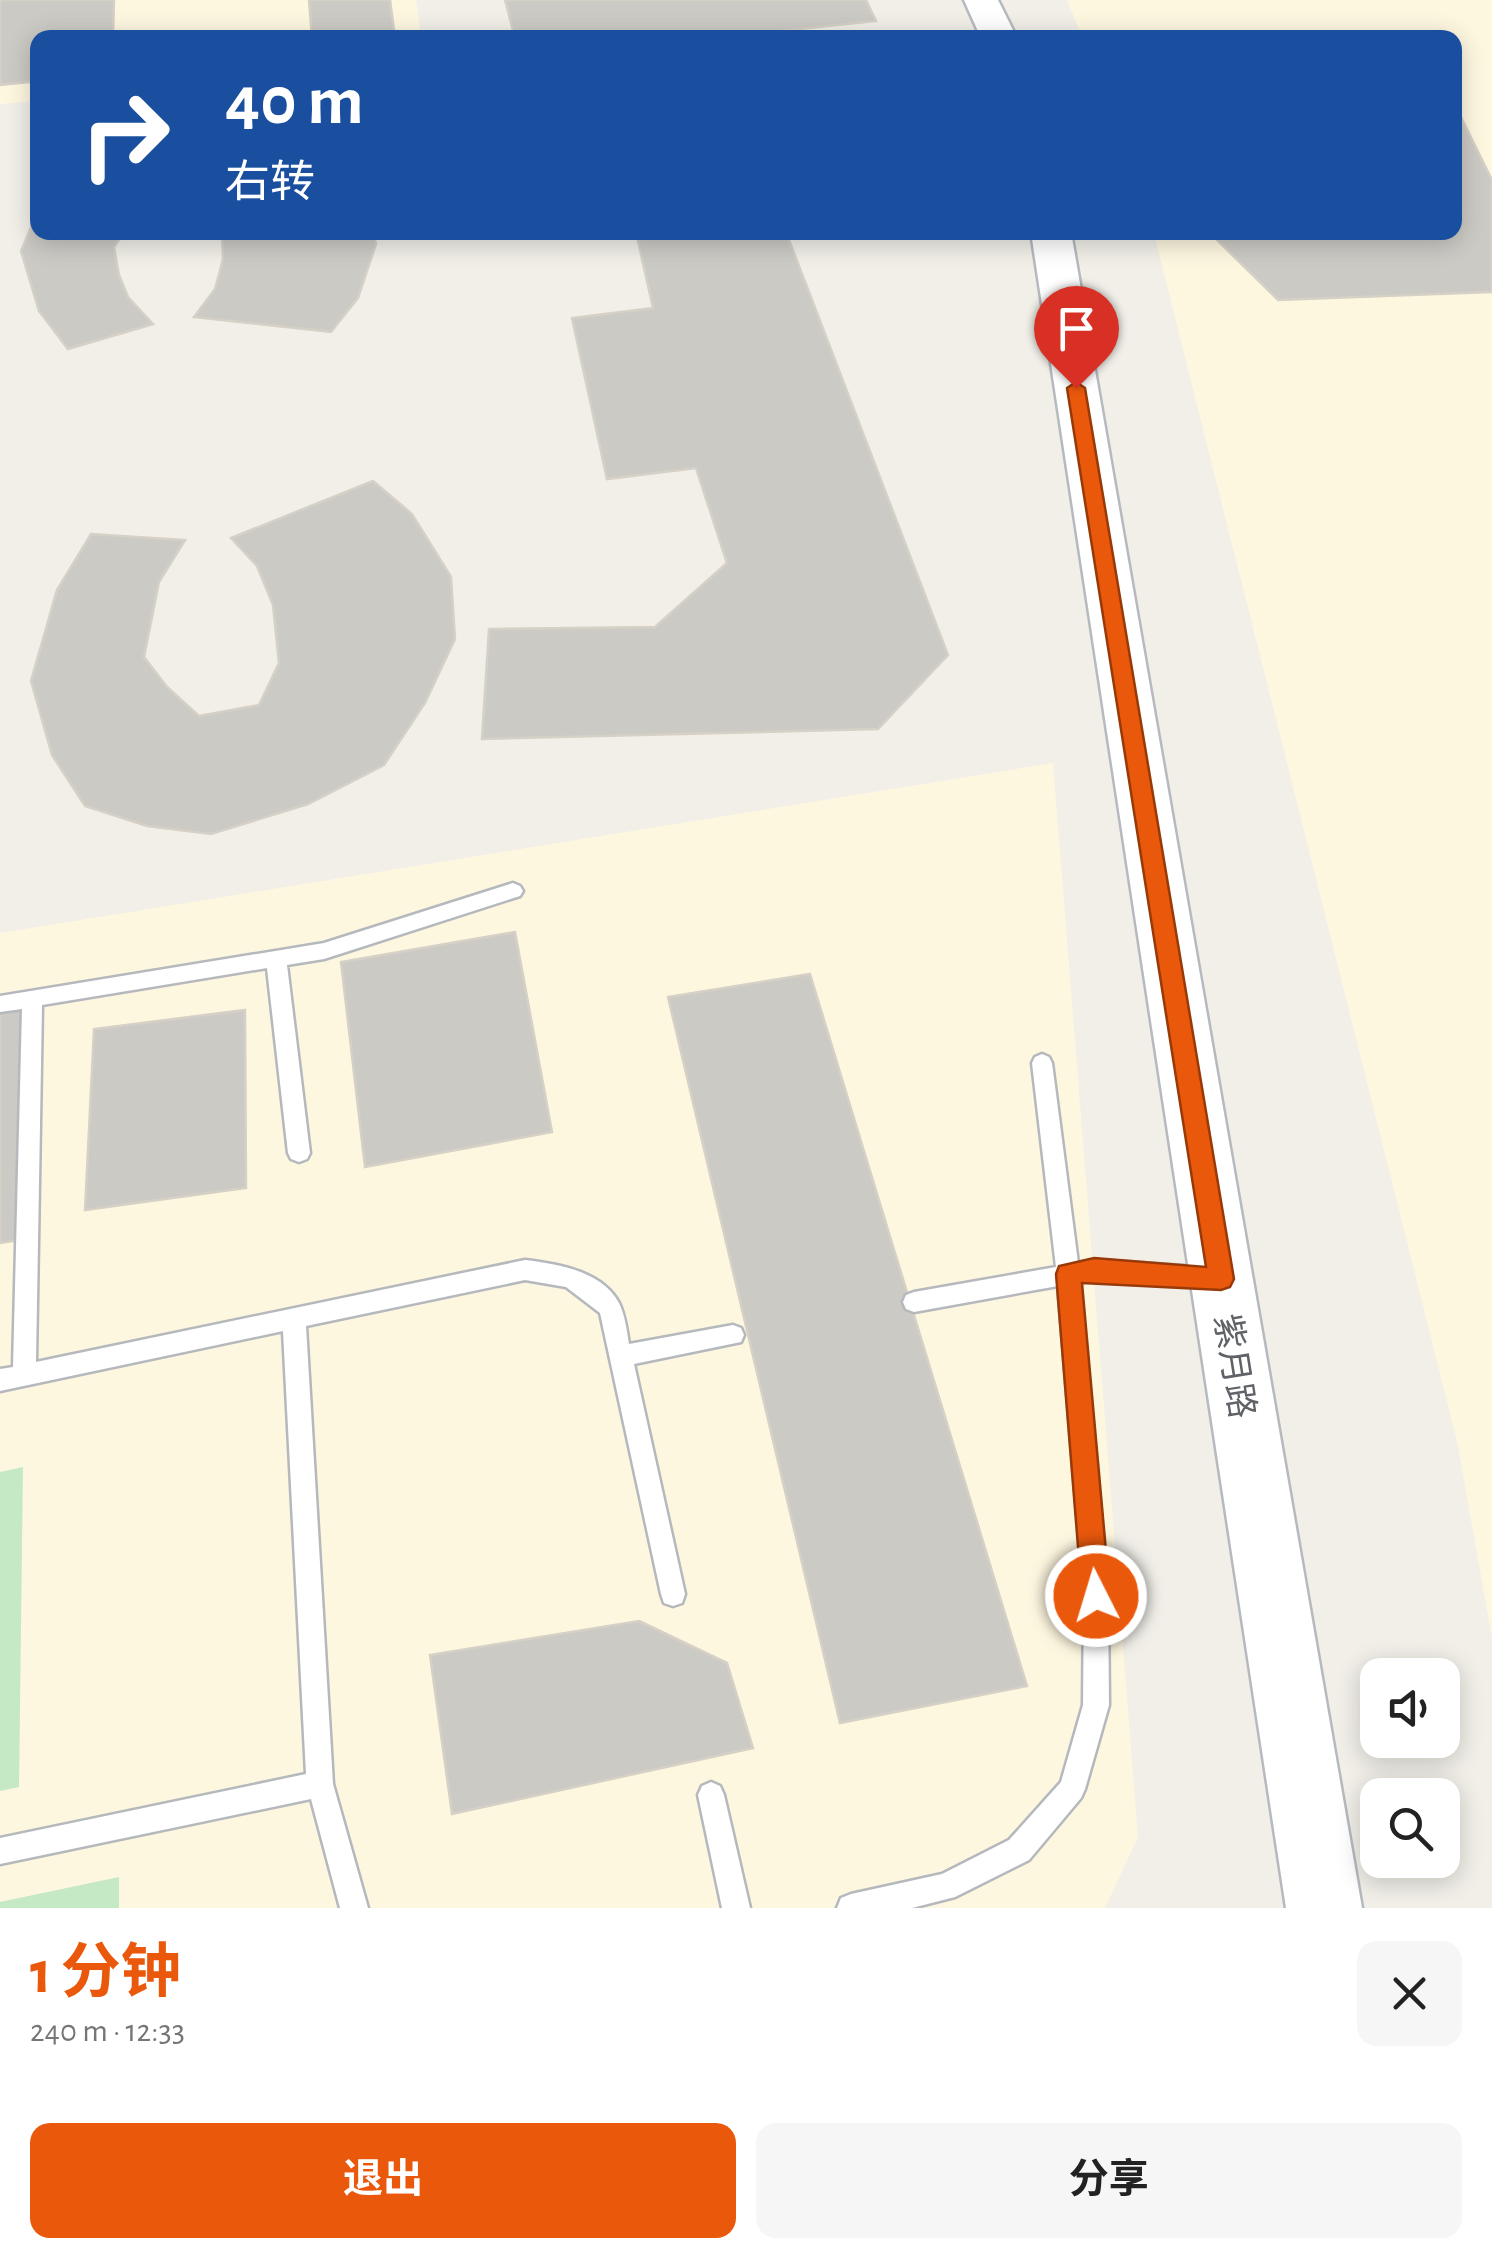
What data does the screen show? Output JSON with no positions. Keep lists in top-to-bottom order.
{
  "streets": {
    "street": ["紫月路"]
  },
  "page": {
    "turn": ["40 m", "右转"],
    "heading": ["1 分钟", "240 m · 12:33"],
    "buttons": ["退出", "分享"]
  }
}
